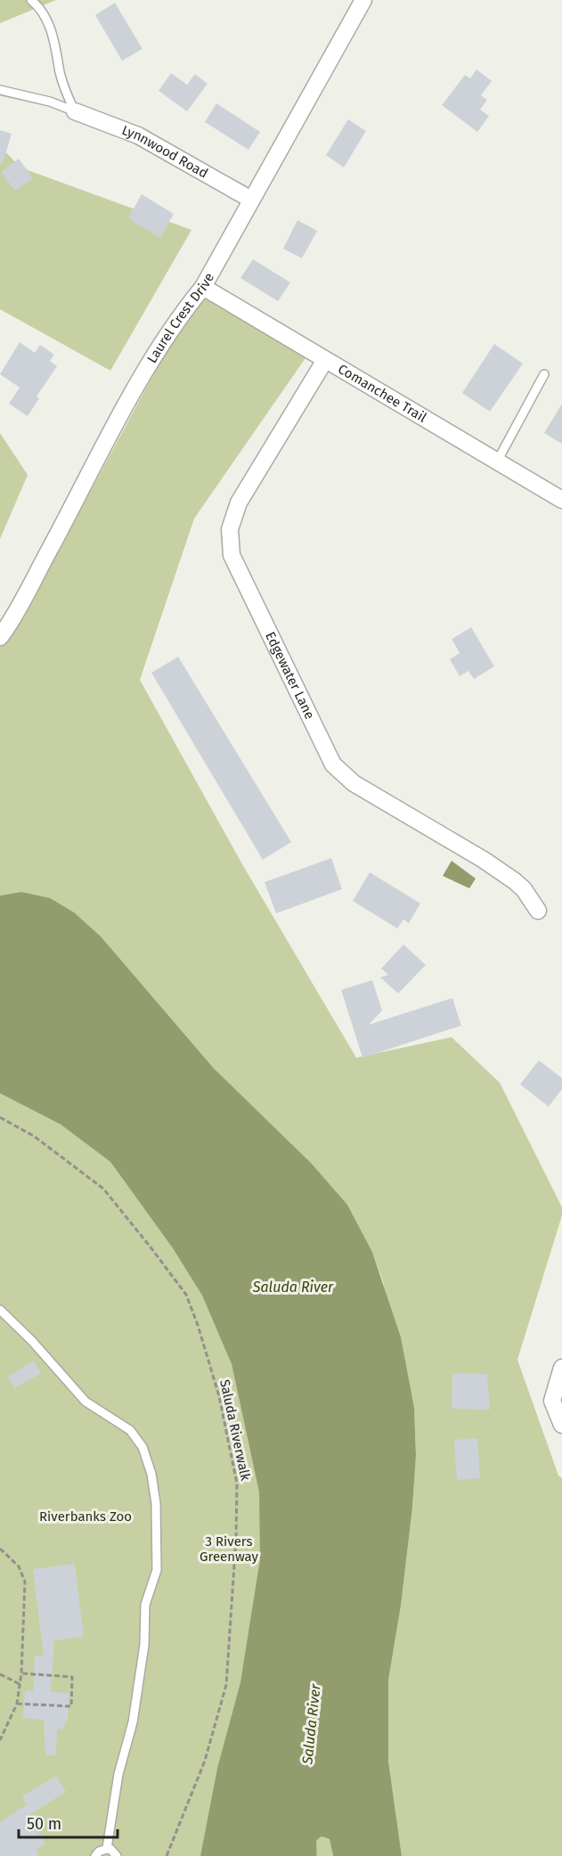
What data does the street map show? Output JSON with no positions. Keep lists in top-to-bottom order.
{
  "streets": {
    "street": [
      "Lynnwood Road",
      "Laurel Crest Drive",
      "Comanchee Trail",
      "Edgewater Lane"
    ],
    "path": ["Saluda Riverwalk"]
  },
  "crossings": [
    ["Lynnwood Road", "Laurel Crest Drive"],
    ["Laurel Crest Drive", "Comanchee Trail"],
    ["Comanchee Trail", "Edgewater Lane"]
  ],
  "water": ["Saluda River"],
  "parks": ["Riverbanks Zoo", "3 Rivers Greenway"],
  "scale_bar": "50 m"
}
